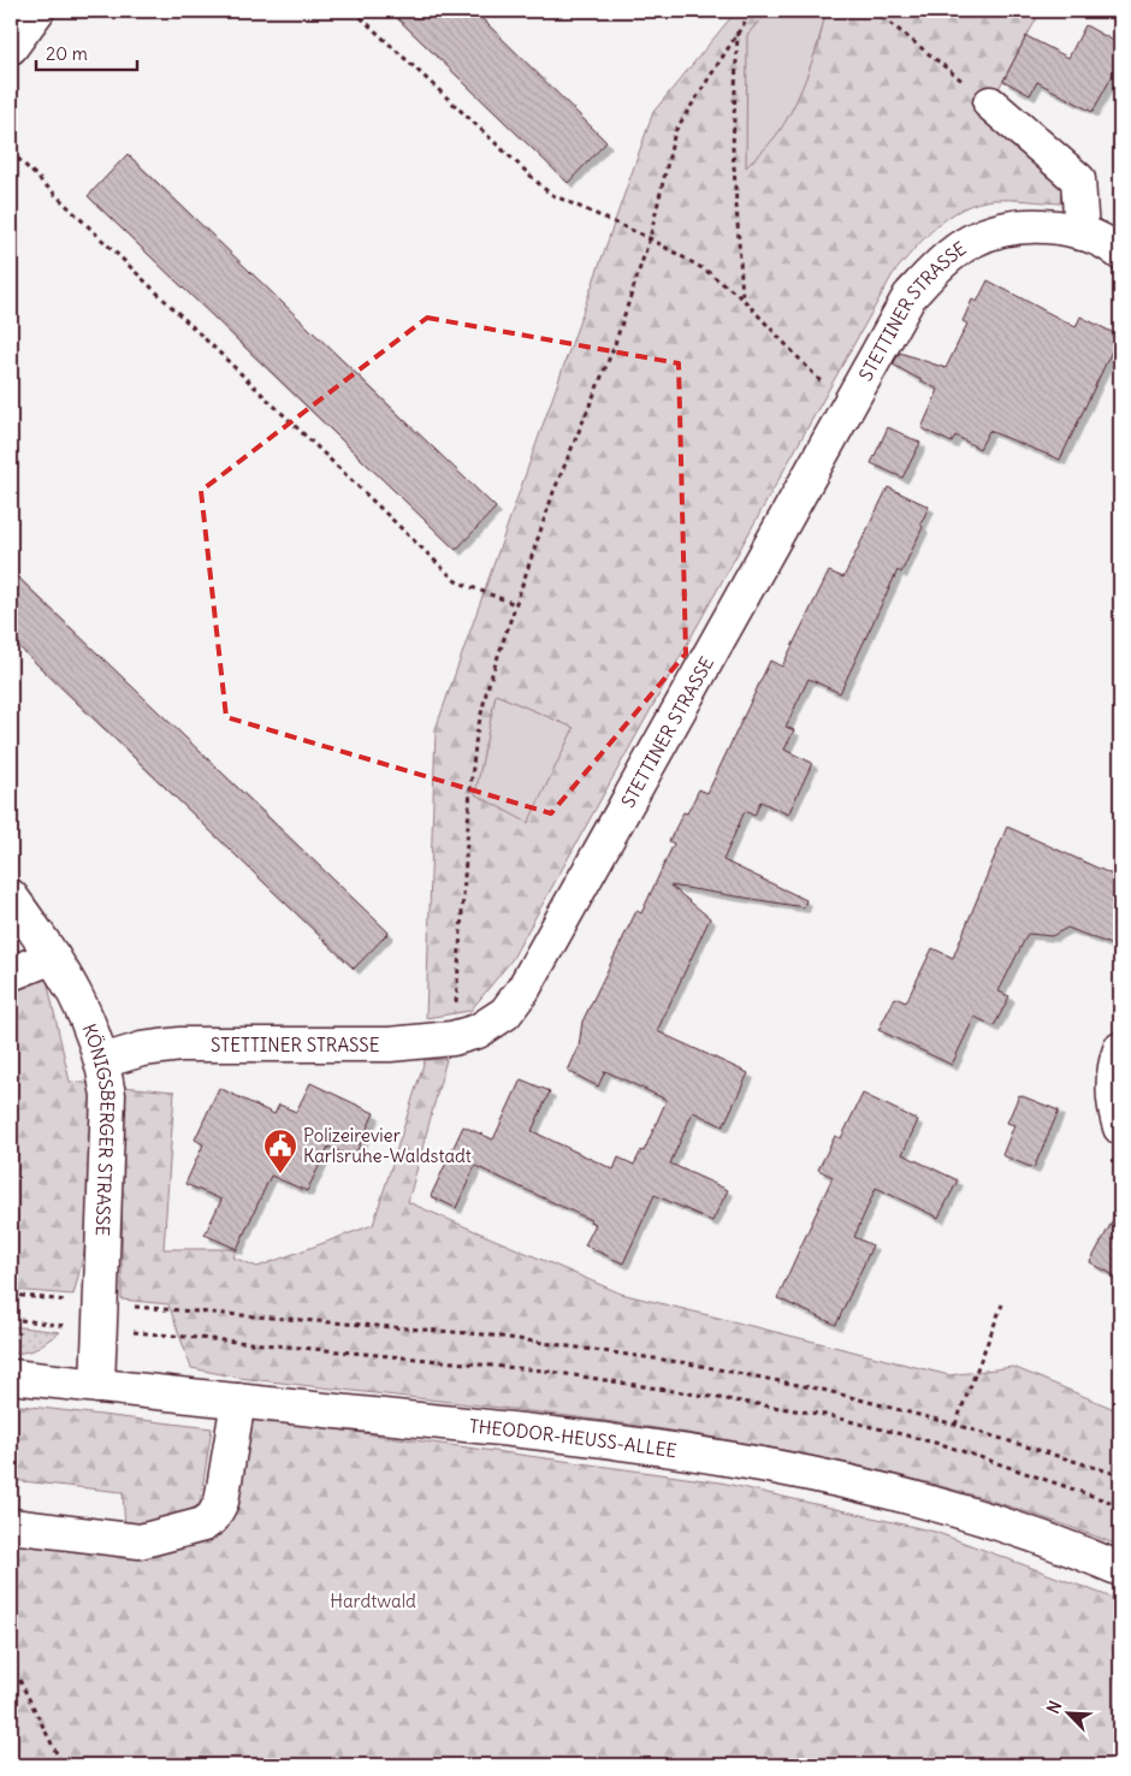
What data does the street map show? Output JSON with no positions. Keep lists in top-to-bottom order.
{
  "streets": {
    "street": ["STETTINER STRASSE", "KÖNIGSBERGER STRASSE", "THEODOR-HEUSS-ALLEE"]
  },
  "crossings": [
    ["STETTINER STRASSE", "KÖNIGSBERGER STRASSE"],
    ["KÖNIGSBERGER STRASSE", "THEODOR-HEUSS-ALLEE"]
  ],
  "parks": ["Hardtwald"],
  "places": {
    "public building": ["Polizeirevier Karlsruhe-Waldstadt"]
  },
  "scale_bar": "20 m",
  "north": "top left"
}
